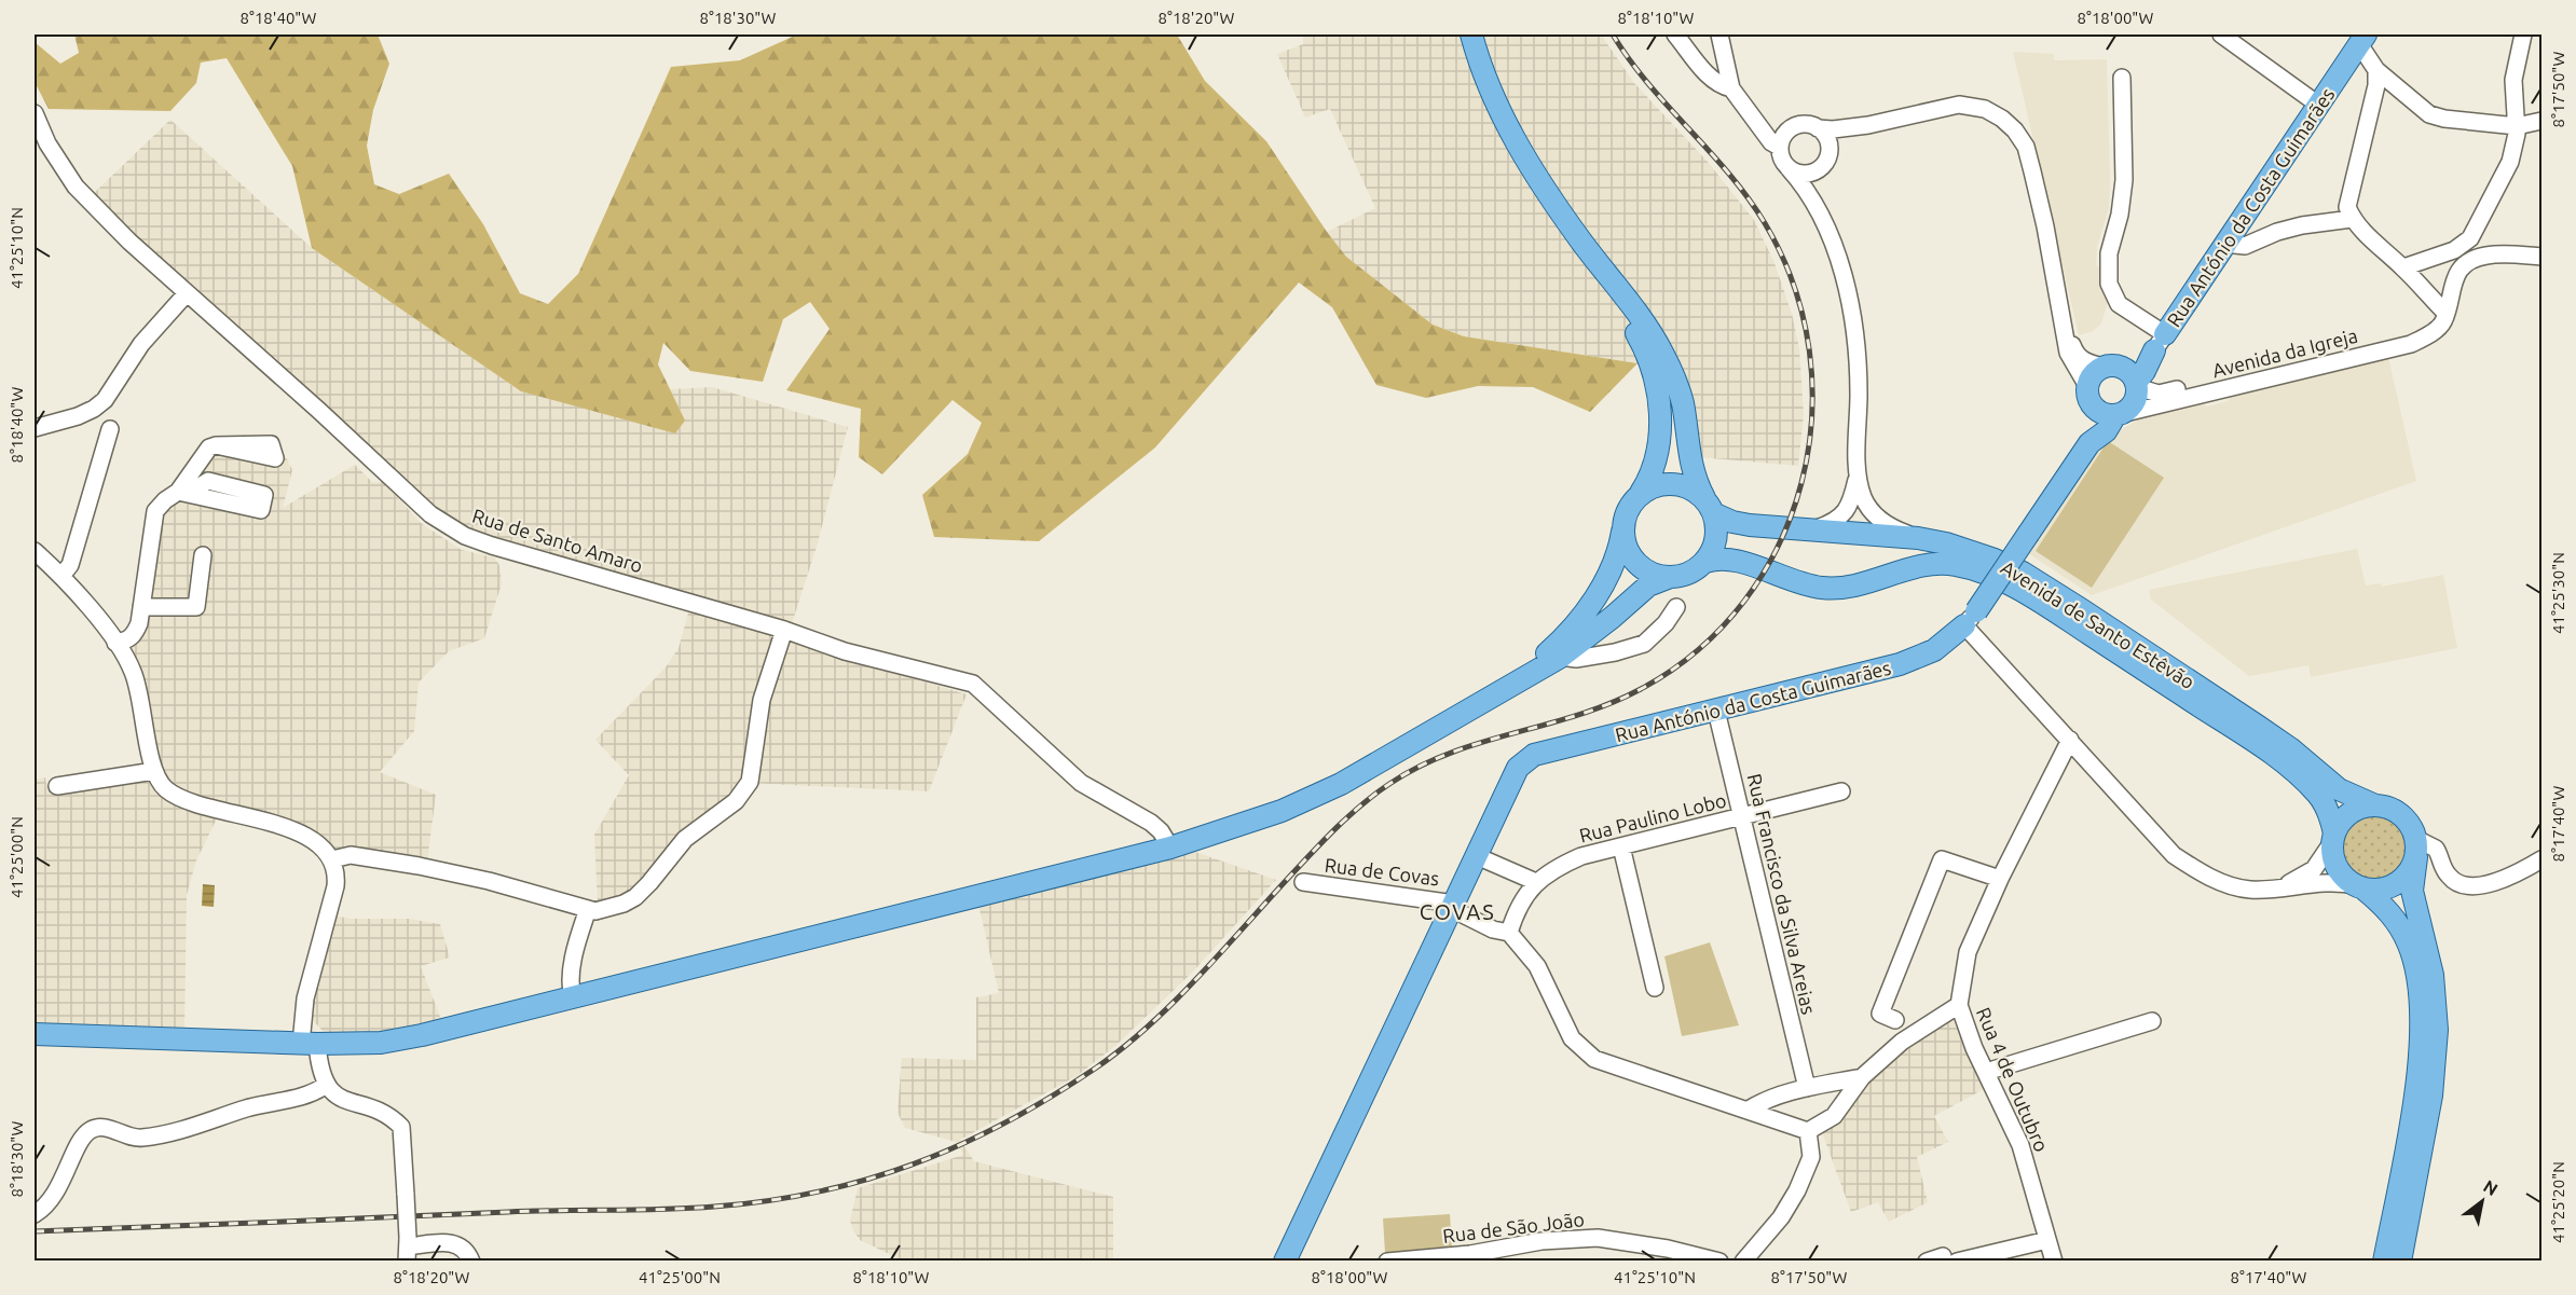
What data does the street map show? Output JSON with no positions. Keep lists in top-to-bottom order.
{
  "streets": {
    "main road": ["Rua António da Costa Guimarães", "Avenida de Santo Estêvão"],
    "street": [
      "Avenida da Igreja",
      "Rua de Santo Amaro",
      "Rua Paulino Lobo",
      "Rua de Covas",
      "Rua Francisco da Silva Areias",
      "Rua 4 de Outubro",
      "Rua de São João"
    ]
  },
  "crossings": [
    ["Rua António da Costa Guimarães", "Avenida da Igreja"],
    ["Rua António da Costa Guimarães", "Rua Francisco da Silva Areias"],
    ["Rua Paulino Lobo", "Rua de Covas"],
    ["Rua Paulino Lobo", "Rua Francisco da Silva Areias"]
  ],
  "districts": ["COVAS"],
  "north": "top right",
  "coordinates": [
    "8°18'40\"W",
    "8°18'30\"W",
    "8°18'20\"W",
    "8°18'10\"W",
    "8°18'00\"W",
    "8°17'50\"W",
    "41°25'10\"N",
    "41°25'30\"N",
    "8°17'40\"W",
    "41°25'00\"N",
    "41°25'20\"N"
  ]
}
